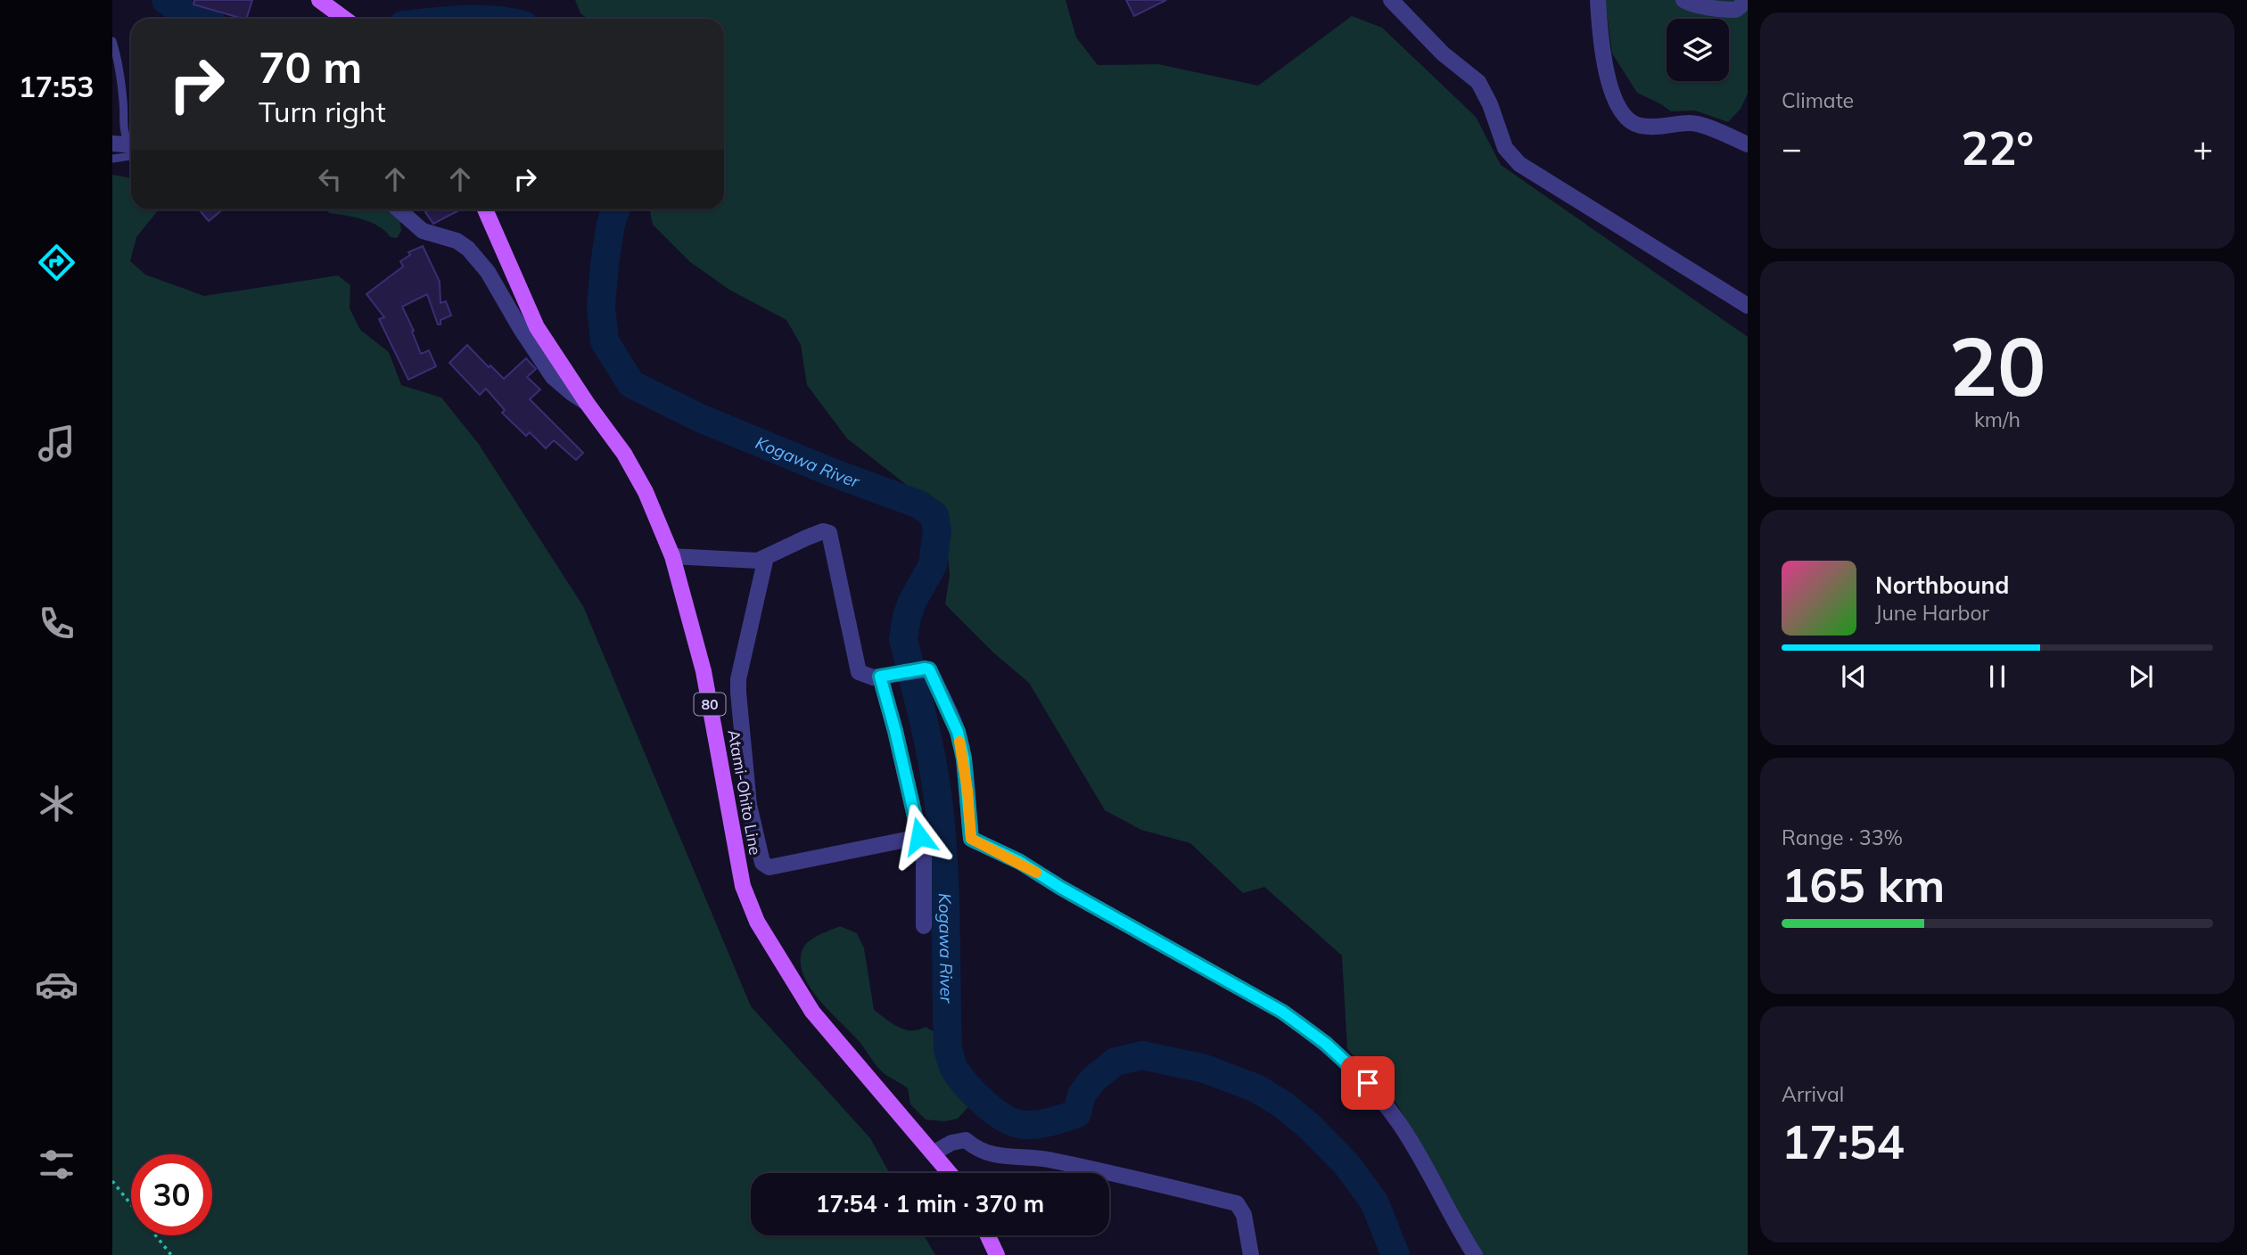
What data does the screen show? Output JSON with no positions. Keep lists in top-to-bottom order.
{
  "streets": {
    "main road": ["80", "Atami-Ohito Line"]
  },
  "water": ["Kogawa River"],
  "page": {
    "tabs": "17:53",
    "tile": [
      "Climate",
      ["20", "km/h"],
      ["Range · 33%", "165 km"],
      ["Arrival", "17:54"]
    ],
    "turn": ["70 m", "Turn right"],
    "heat": ["−", "22°", "+"],
    "song": ["Northbound", "June Harbor"],
    "limit": "30",
    "trip": "17:54 · 1 min · 370 m"
  }
}
